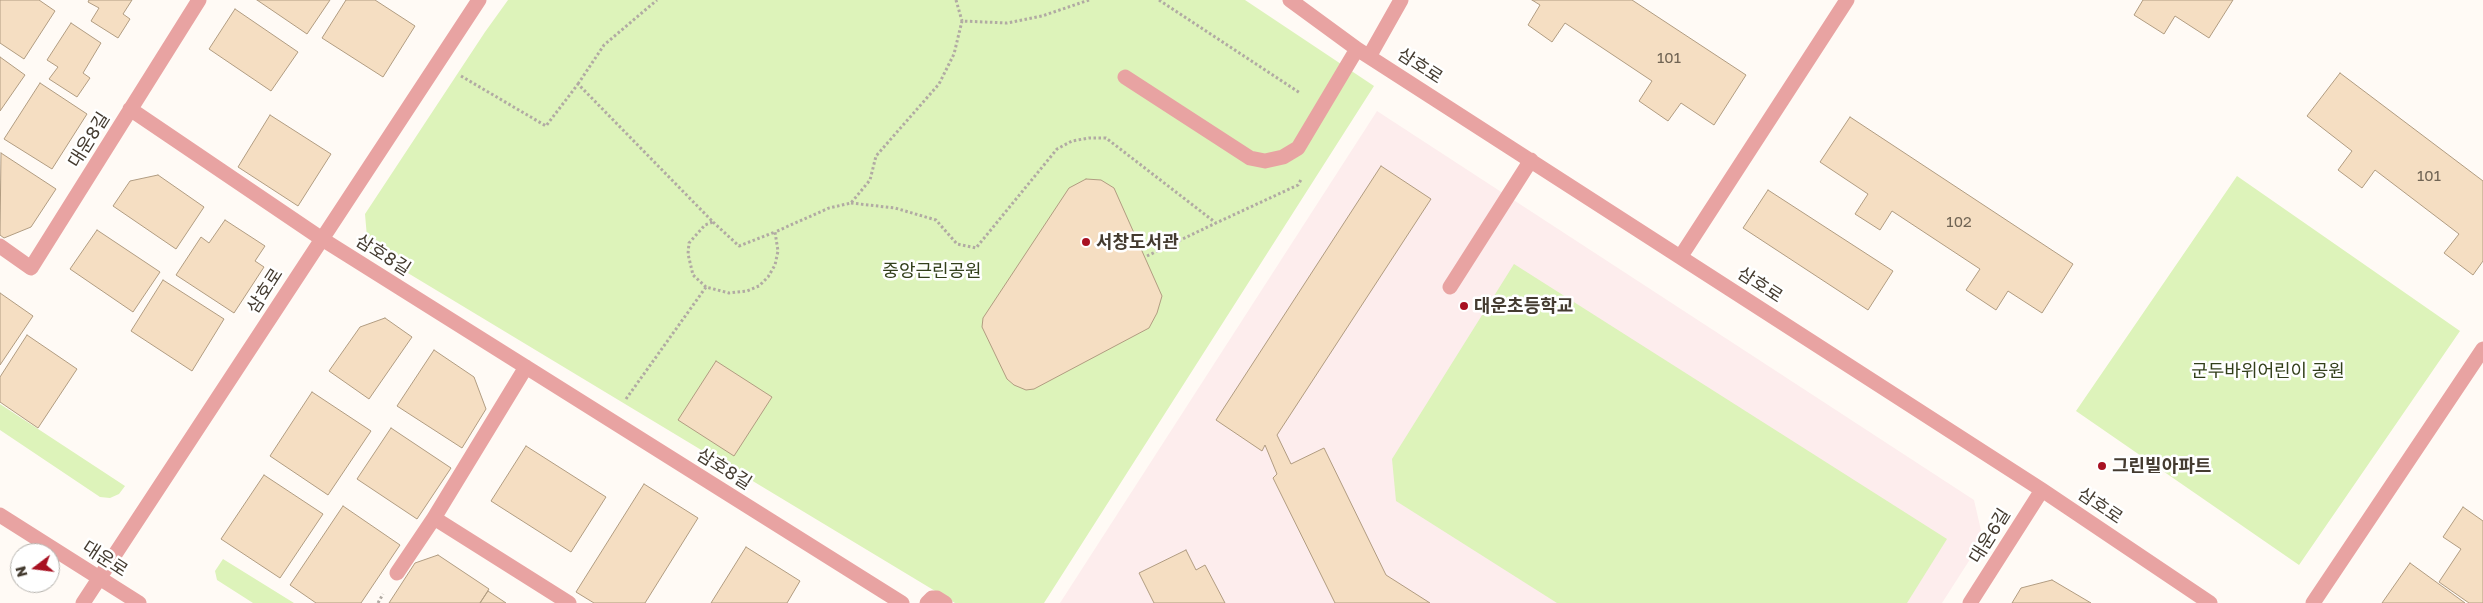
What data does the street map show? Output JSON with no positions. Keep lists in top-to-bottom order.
{
  "streets": {
    "street": [
      "삼호로",
      "대운8길",
      "삼호8길",
      "대운6길",
      "대운로"
    ]
  },
  "crossings": [
    ["삼호로", "삼호8길"],
    ["삼호로", "대운6길"],
    ["삼호로", "대운로"],
    ["대운8길", "삼호8길"]
  ],
  "parks": ["중앙근린공원", "군두바위어린이 공원"],
  "places": ["서창도서관", "대운초등학교", "그린빌아파트"],
  "house_numbers": ["101", "101", "102"],
  "north": "left"
}
